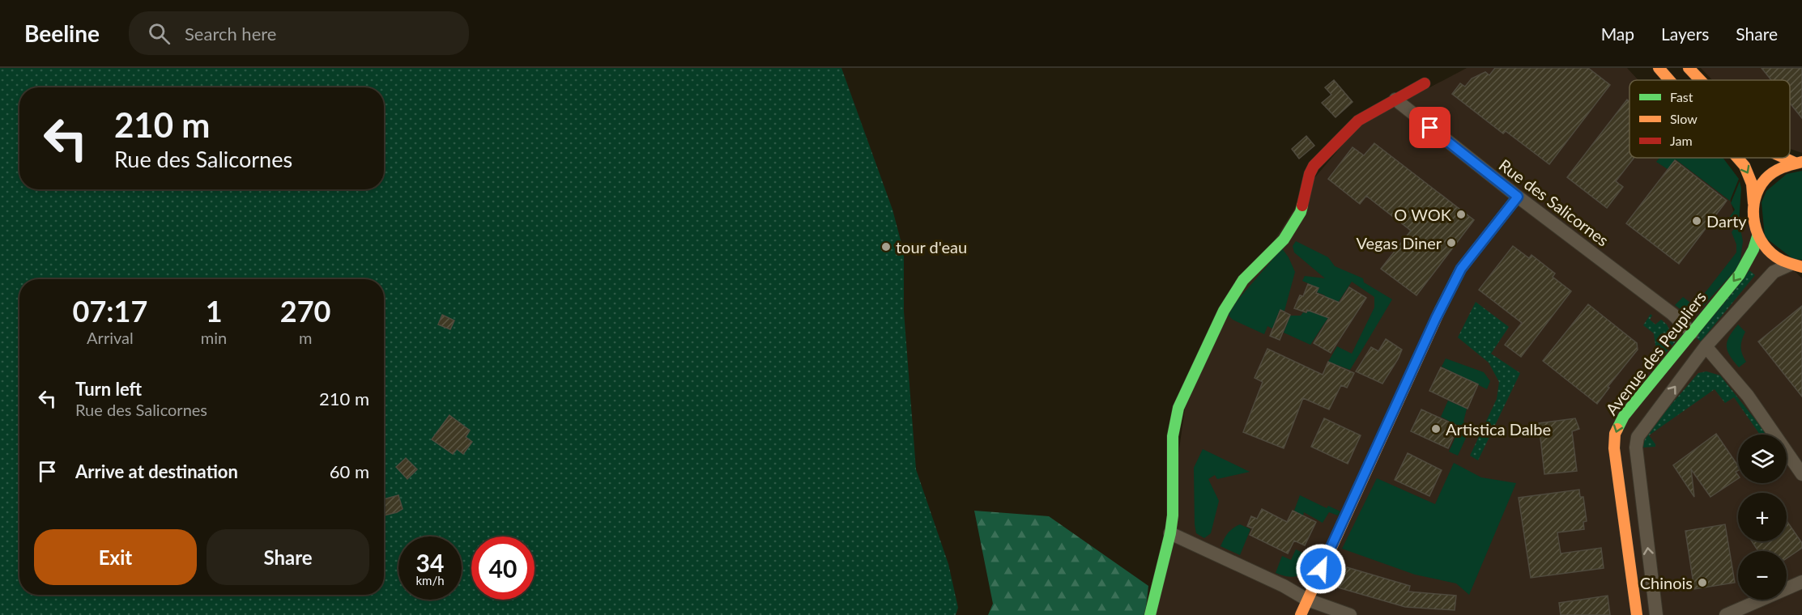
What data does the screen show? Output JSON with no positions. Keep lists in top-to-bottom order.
{
  "streets": {
    "street": ["Rue des Salicornes", "Avenue des Peupliers"]
  },
  "crossings": [
    ["Rue des Salicornes", "Avenue des Peupliers"]
  ],
  "places": [
    "O WOK",
    "Darty",
    "Vegas Diner",
    "tour d'eau",
    "Artistica Dalbe",
    "Chinois"
  ],
  "legend": ["Fast", "Slow", "Jam"],
  "page": {
    "header": "Beeline",
    "search": "Search here",
    "nav": ["Map", "Layers", "Share"],
    "turn": ["210 m", "Rue des Salicornes"],
    "eta": [
      "07:17",
      "Arrival",
      "1",
      "min",
      "270",
      "m"
    ],
    "list": [
      {
        "name": "Turn left",
        "note": "Rue des Salicornes",
        "value": "210 m"
      },
      {
        "name": "Arrive at destination",
        "value": "60 m"
      }
    ],
    "map_buttons": ["+", "−"],
    "buttons": ["Exit", "Share"],
    "speed": "34 km/h",
    "limit": "40"
  }
}
